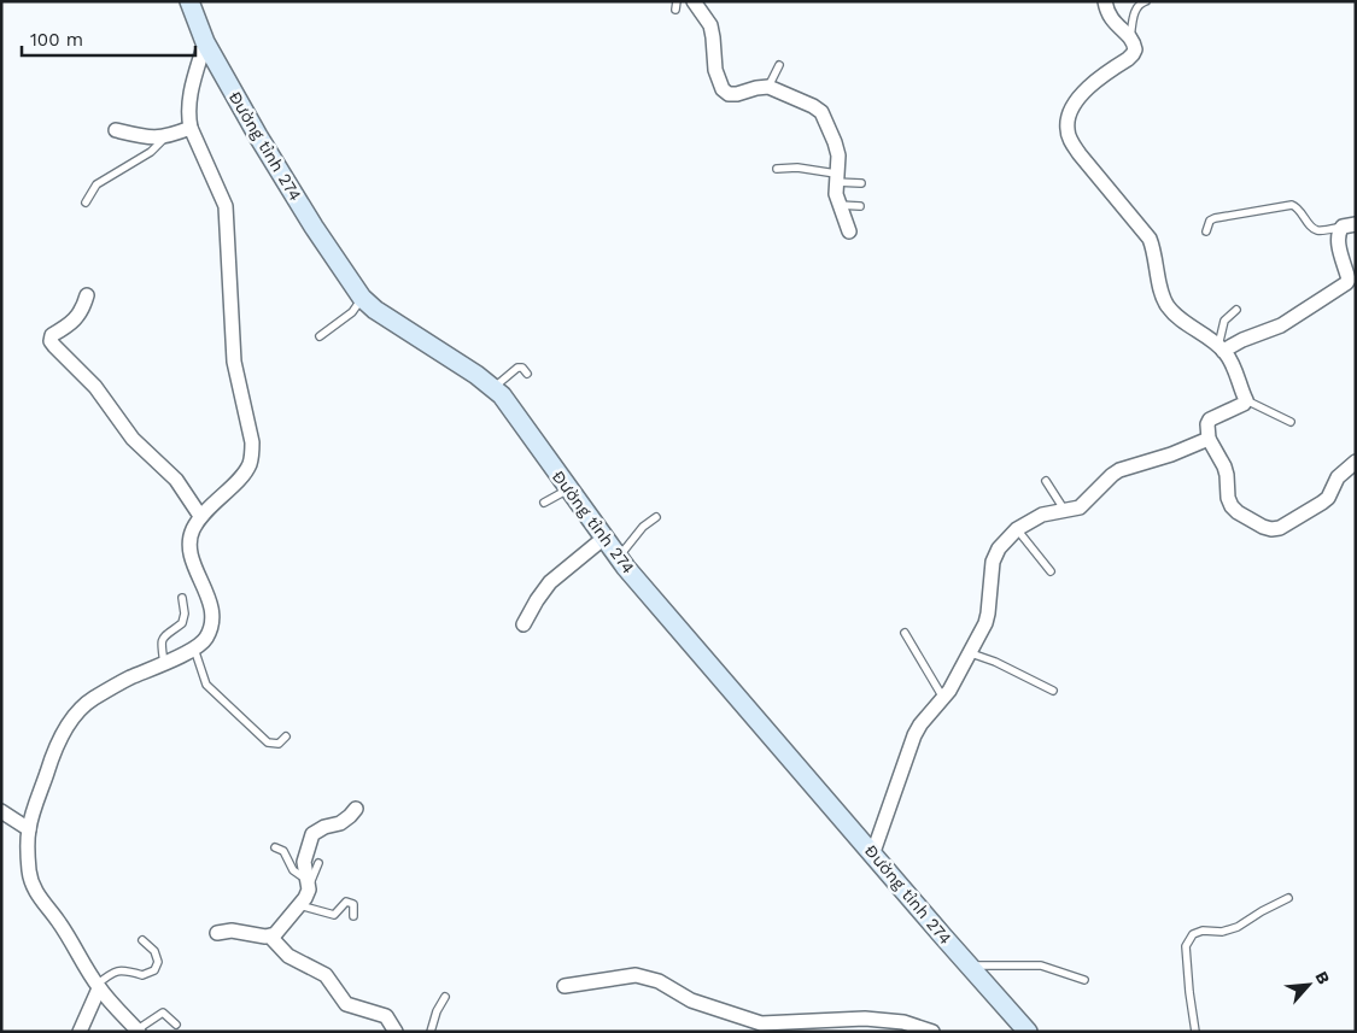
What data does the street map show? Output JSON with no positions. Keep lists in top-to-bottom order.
{
  "streets": {
    "main road": ["Đường tỉnh 274"]
  },
  "scale_bar": "100 m",
  "north": "top right"
}
